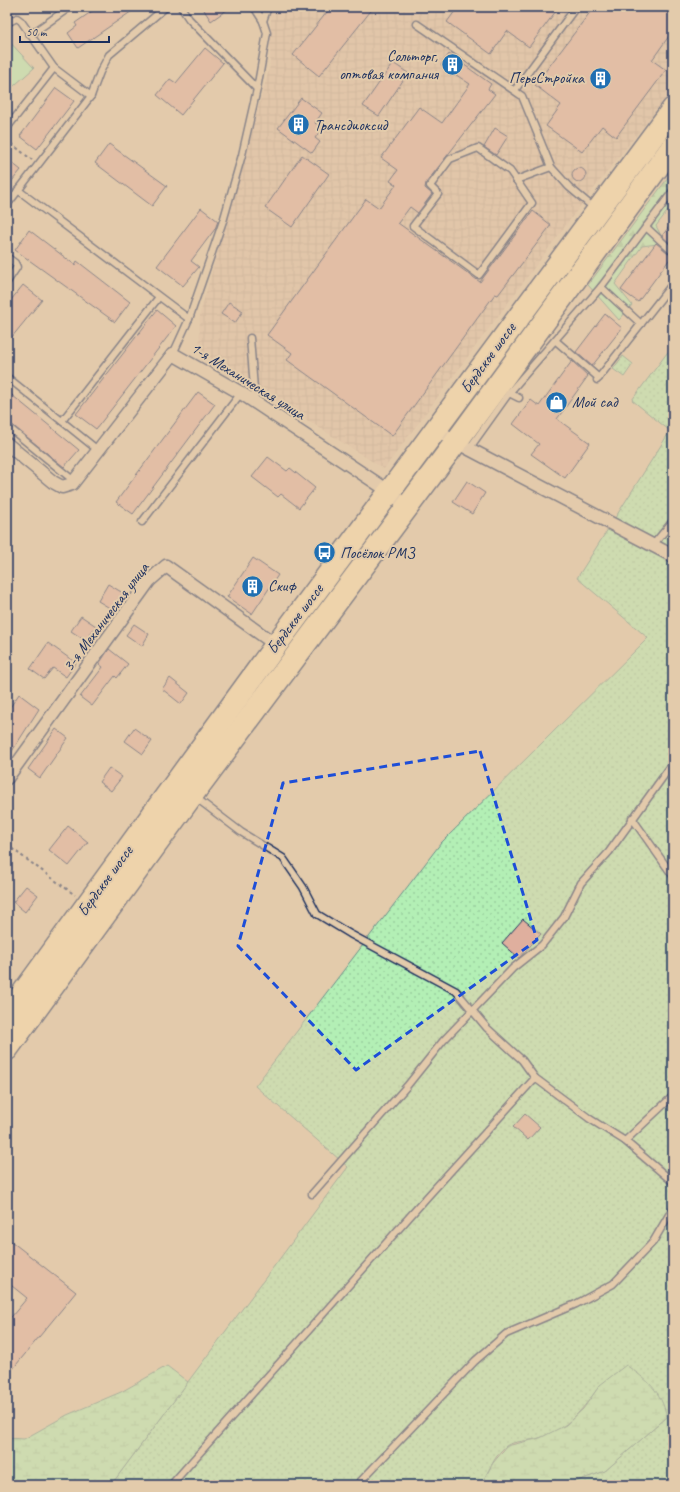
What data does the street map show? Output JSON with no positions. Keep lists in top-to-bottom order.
{
  "streets": {
    "highway": ["Бердское шоссе"],
    "street": ["1-я Механическая улица", "3-я Механическая улица"]
  },
  "crossings": [
    ["Бердское шоссе", "1-я Механическая улица"],
    ["Бердское шоссе", "3-я Механическая улица"]
  ],
  "places": {
    "building": [
      "Сольторг, оптовая компания",
      "ПереСтройка",
      "Трансдиоксид",
      "Скиф"
    ],
    "shop": ["Мой сад"],
    "bus stop": ["Посёлок РМЗ"]
  },
  "scale_bar": "50 m"
}
